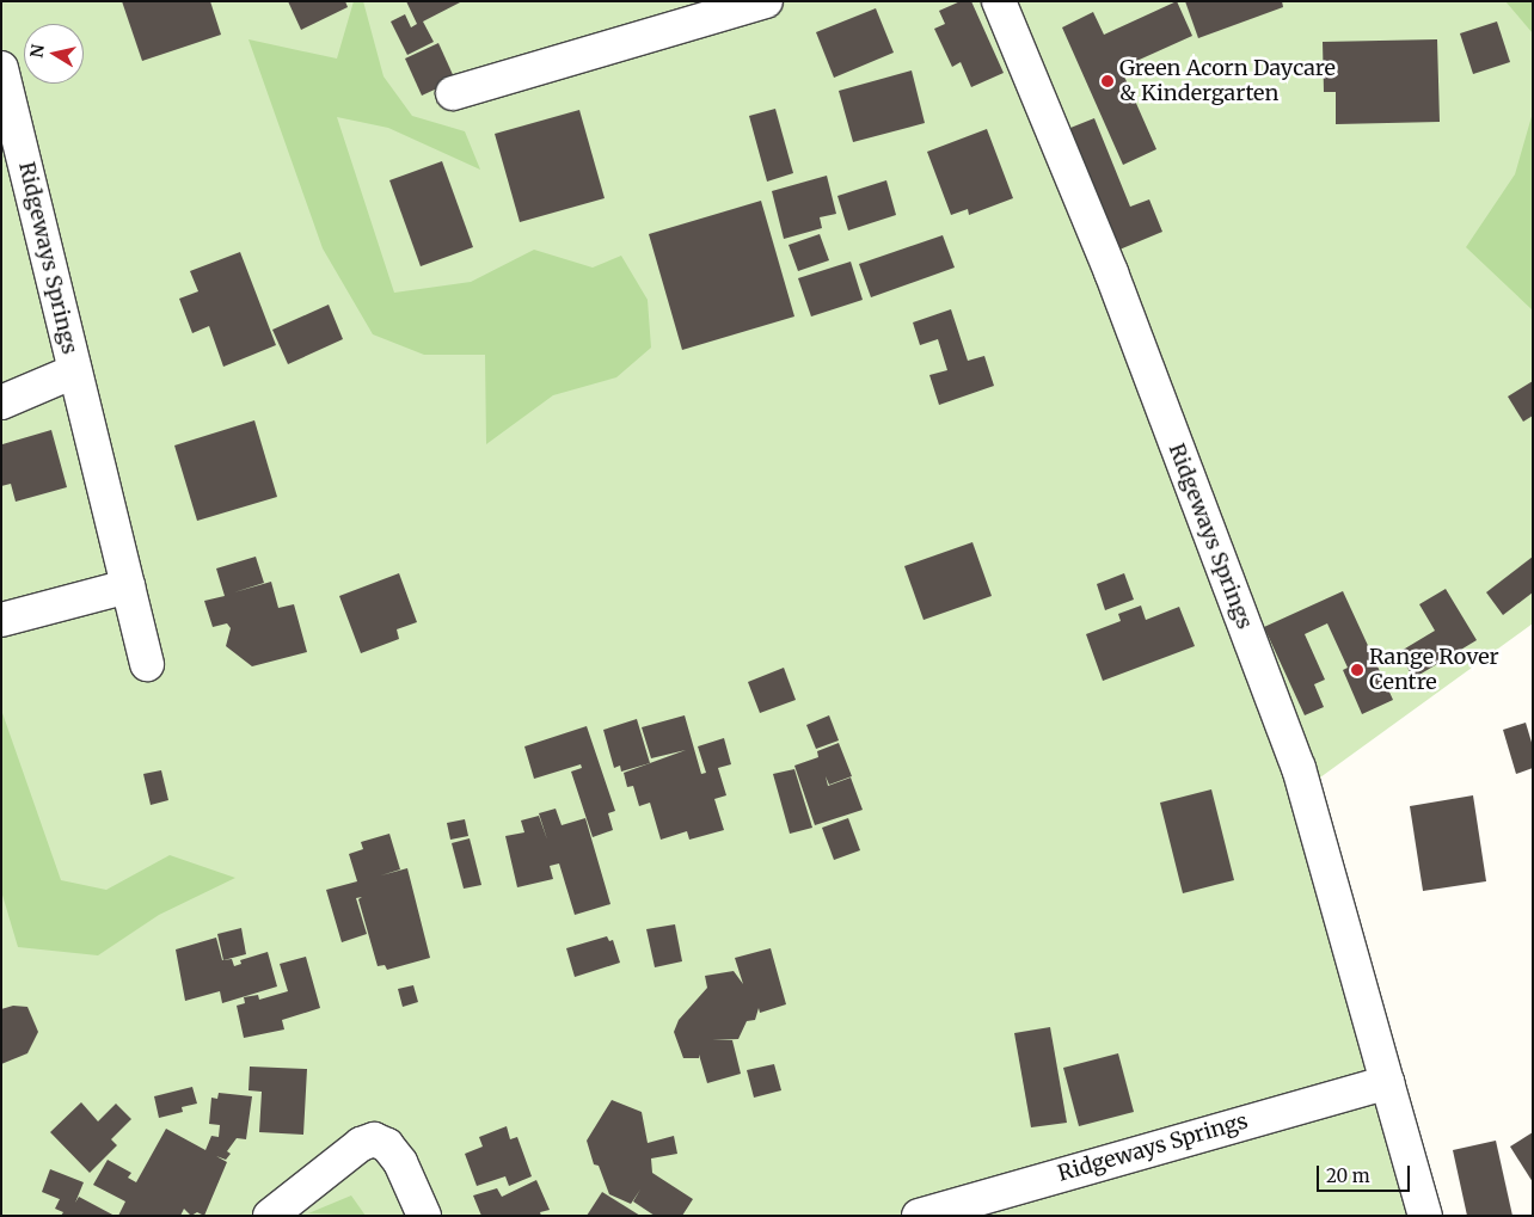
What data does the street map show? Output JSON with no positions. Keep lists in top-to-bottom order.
{
  "streets": {
    "street": ["Ridgeways Springs"]
  },
  "places": ["Green Acorn Daycare & Kindergarten", "Range Rover Centre"],
  "scale_bar": "20 m",
  "north": "left"
}
